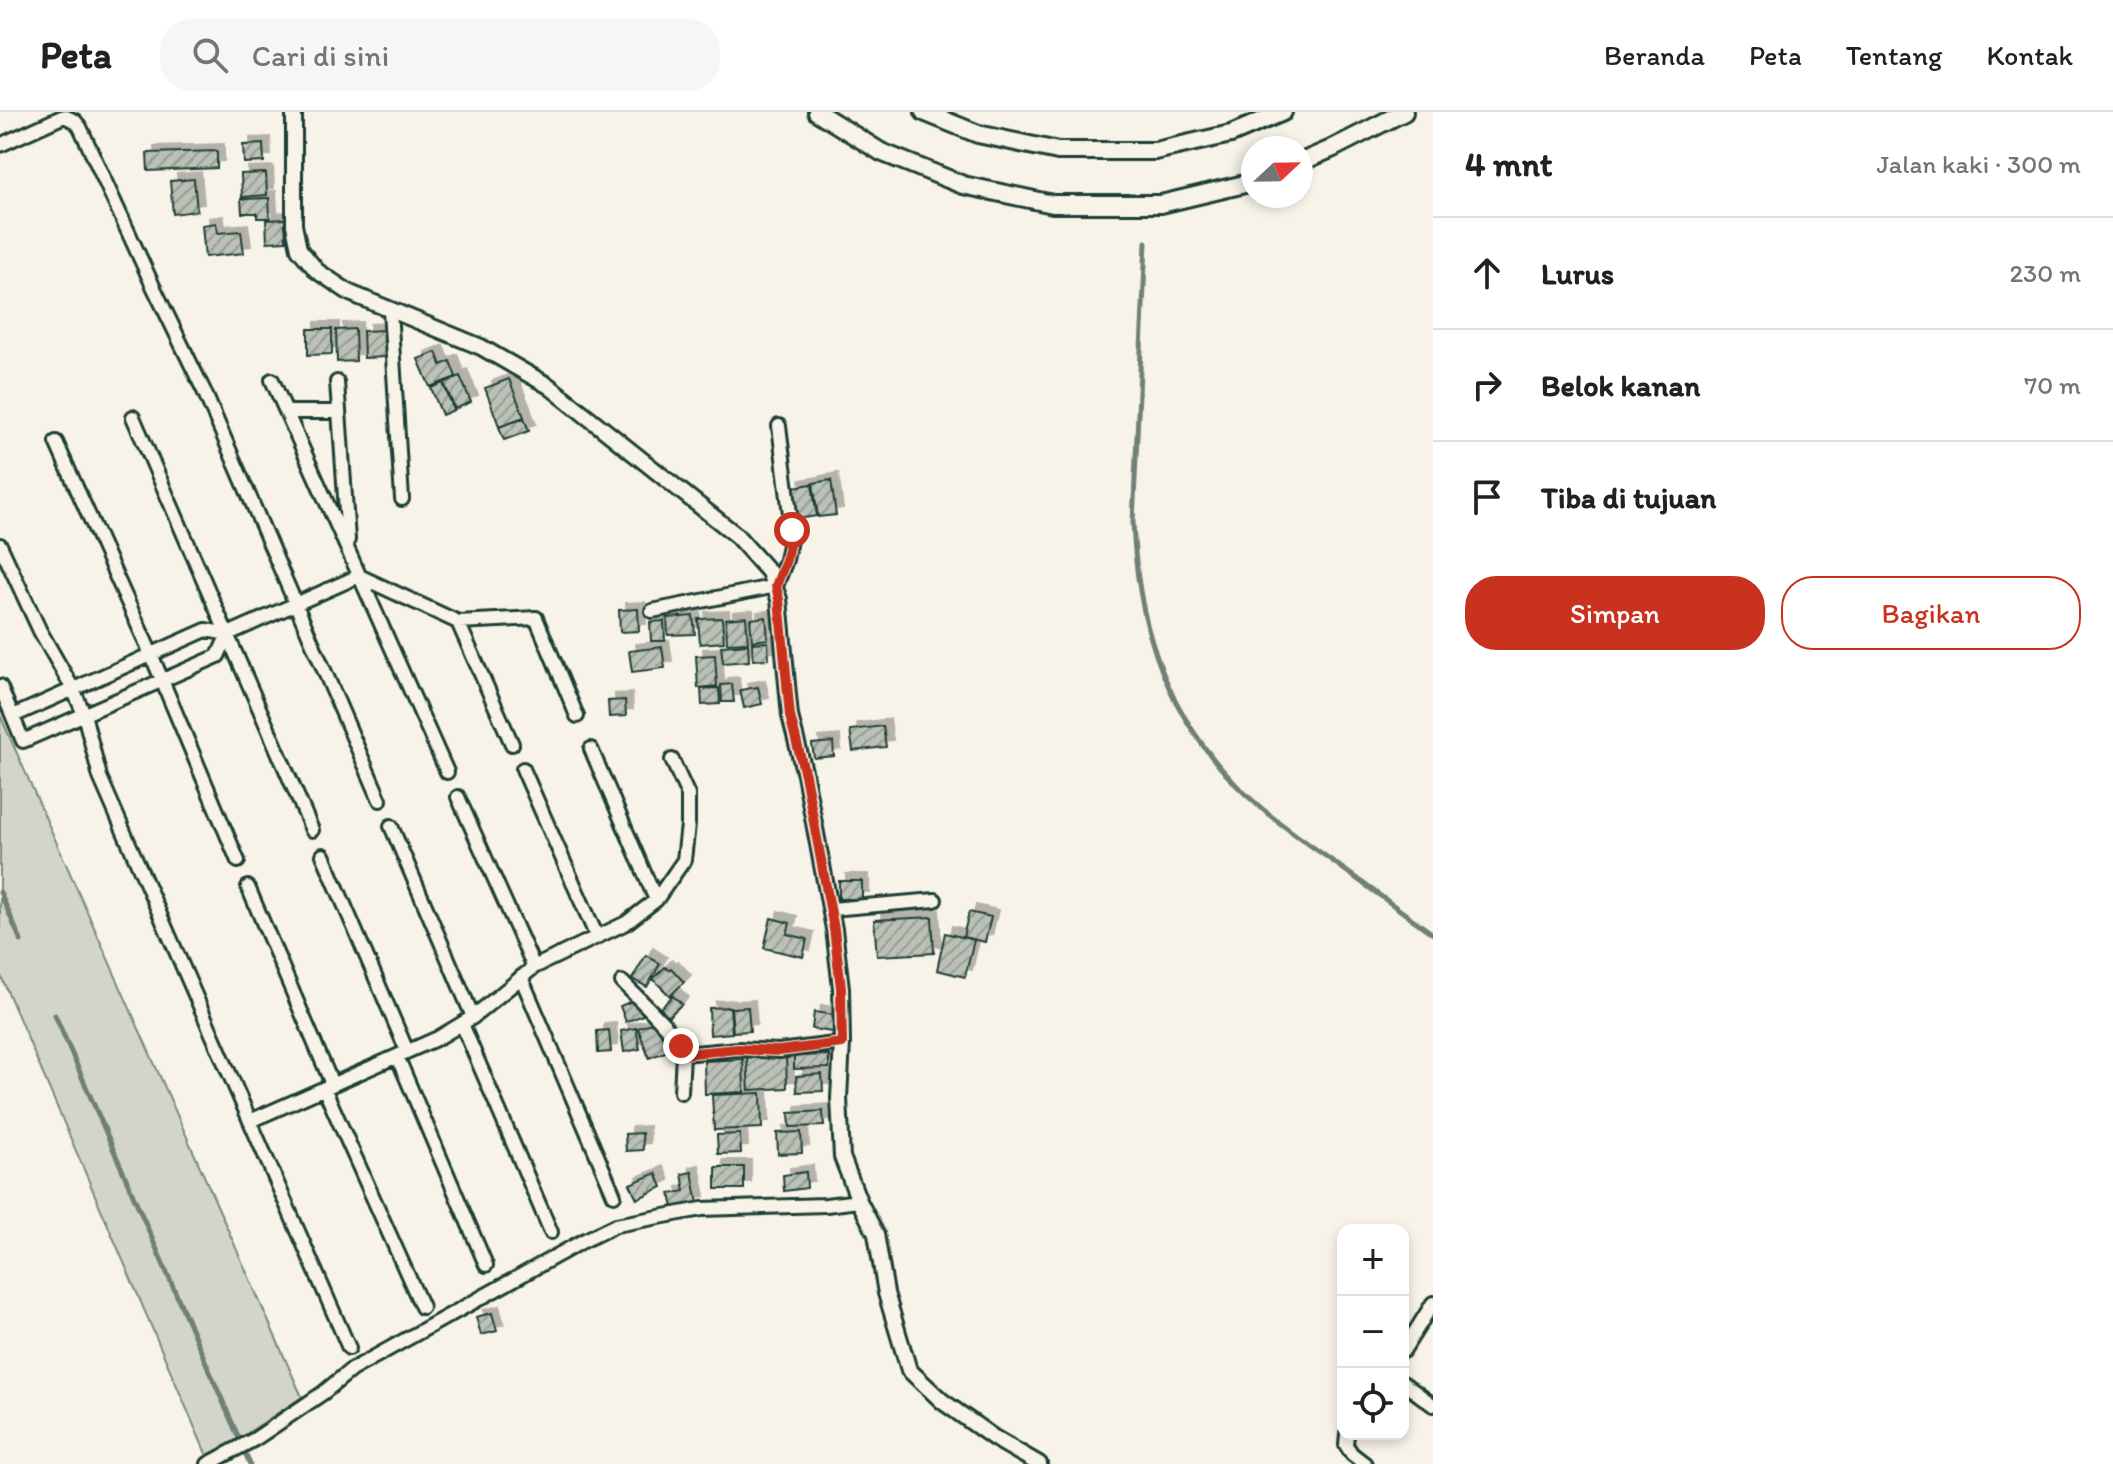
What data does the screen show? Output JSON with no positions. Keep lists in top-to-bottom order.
{
  "north": "right",
  "page": {
    "header": "Peta",
    "search": "Cari di sini",
    "nav": [
      "Beranda",
      "Peta",
      "Tentang",
      "Kontak"
    ],
    "heading": ["4 mnt", "Jalan kaki · 300 m"],
    "list": [
      ["Lurus", "230 m"],
      ["Belok kanan", "70 m"],
      "Tiba di tujuan"
    ],
    "buttons": ["Simpan", "Bagikan"],
    "map_buttons": ["+", "−"]
  }
}
